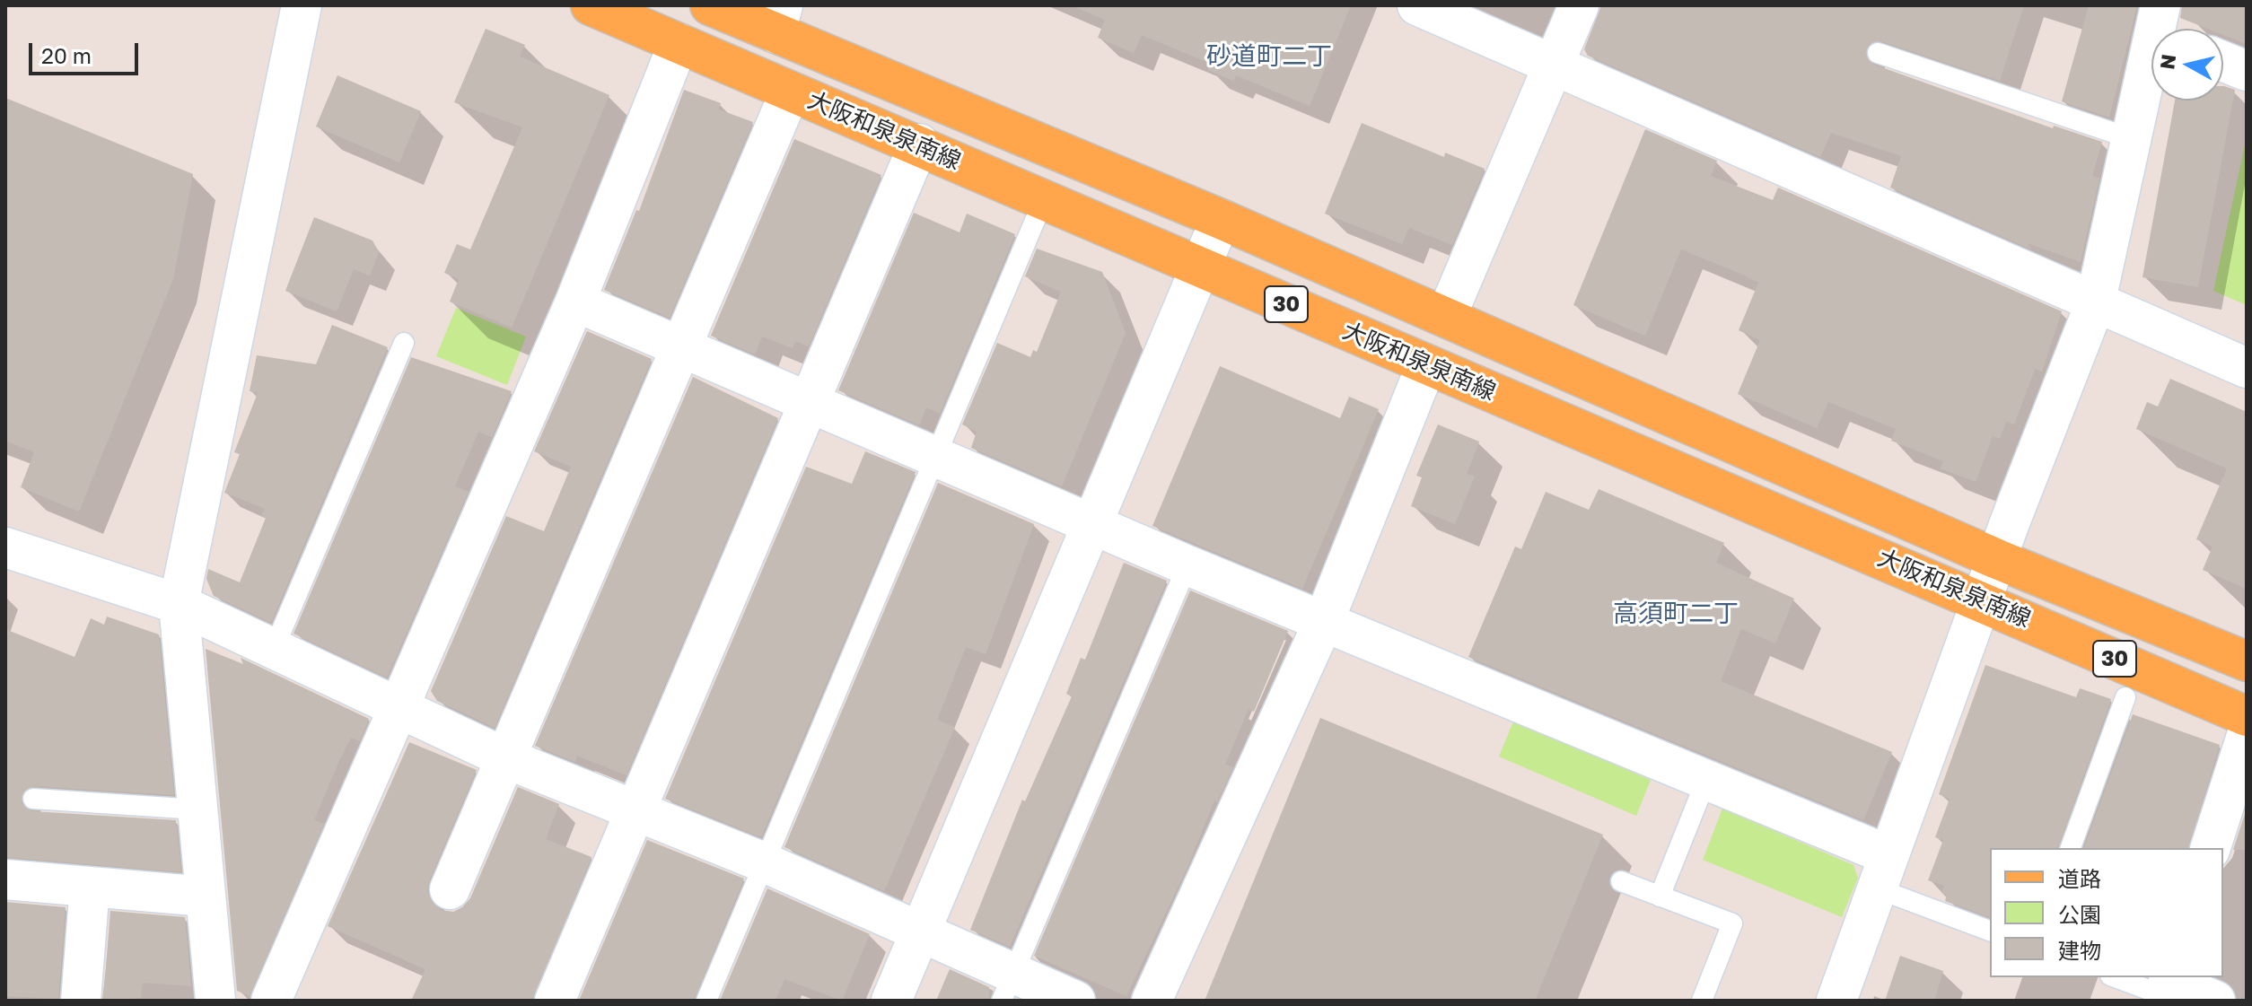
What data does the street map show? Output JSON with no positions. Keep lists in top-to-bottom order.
{
  "streets": {
    "main road": ["大阪和泉泉南線", "30"]
  },
  "districts": ["砂道町二丁", "高須町二丁"],
  "legend": ["道路", "公園", "建物"],
  "scale_bar": "20 m",
  "north": "left"
}
